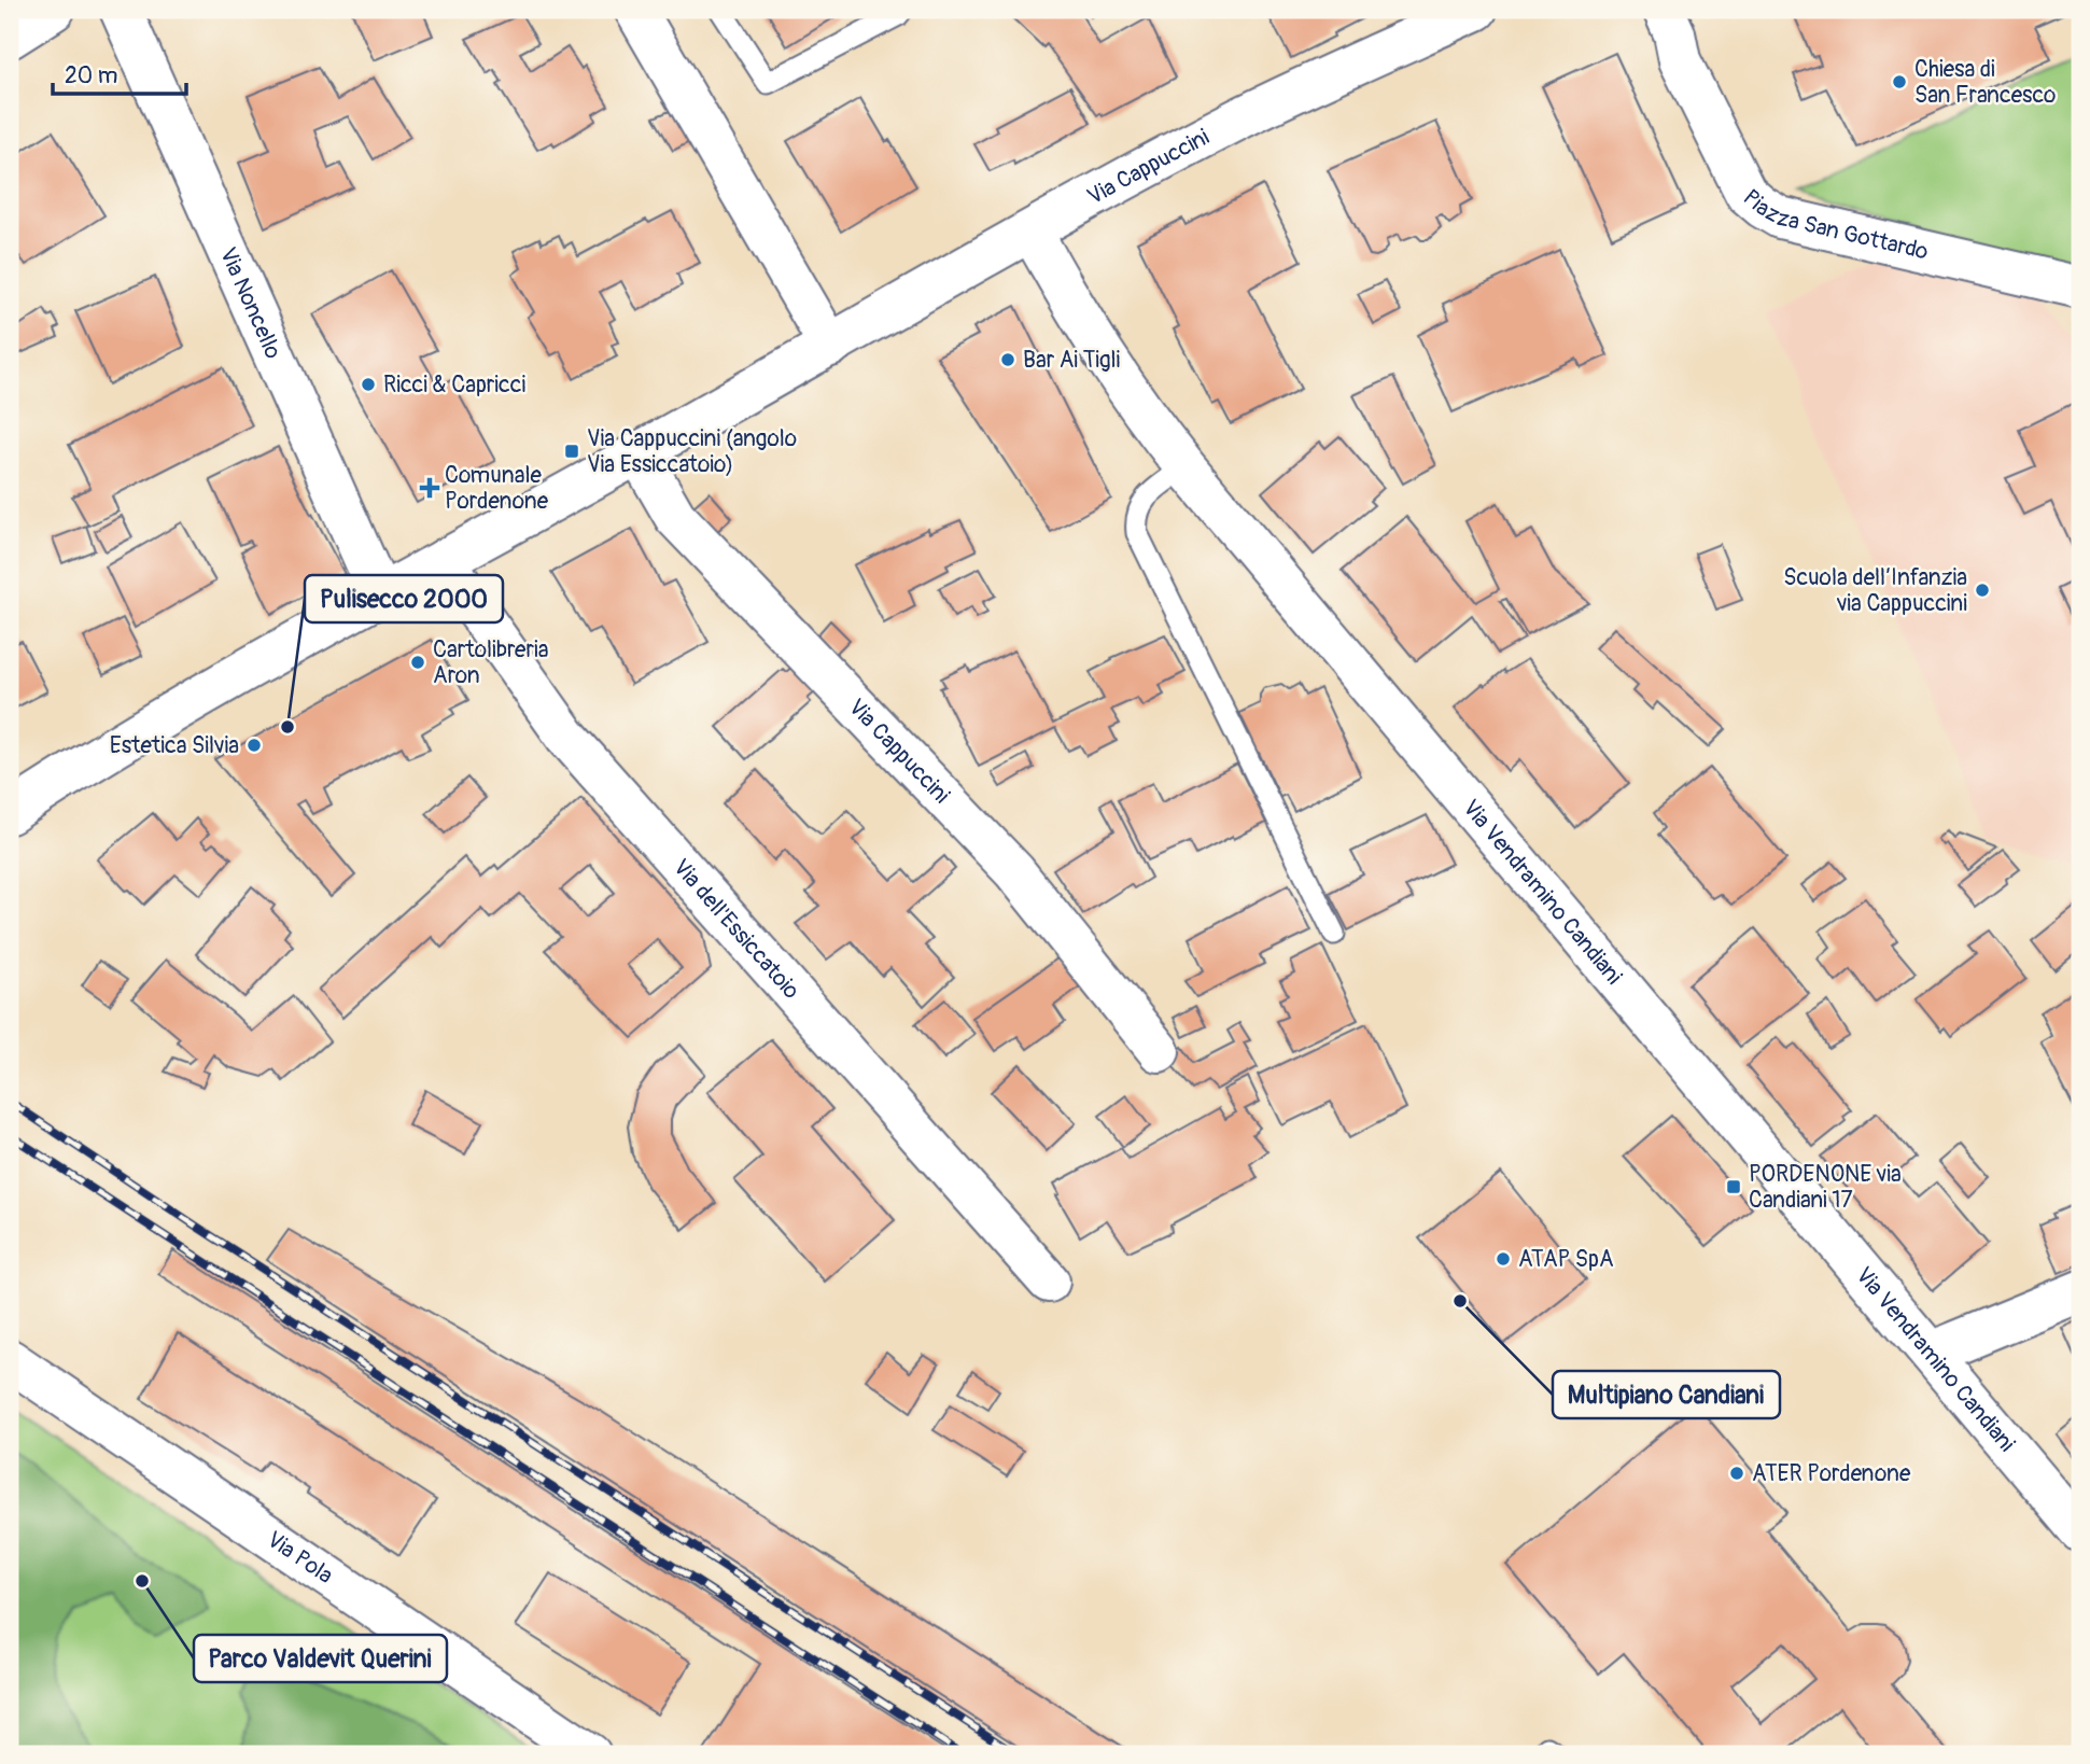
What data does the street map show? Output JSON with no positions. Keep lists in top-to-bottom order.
{
  "streets": {
    "street": [
      "Via Cappuccini",
      "Piazza San Gottardo",
      "Via Noncello",
      "Via Vendramino Candiani",
      "Via dell'Essiccatoio",
      "Via Pola"
    ]
  },
  "crossings": [
    ["Via Cappuccini", "Via Noncello"],
    ["Via Cappuccini", "Via Vendramino Candiani"],
    ["Via Cappuccini", "Via dell'Essiccatoio"]
  ],
  "places": {
    "other": [
      "Chiesa di San Francesco",
      "Bar Ai Tigli",
      "Ricci & Capricci",
      "Scuola dell’Infanzia via Cappuccini",
      "Cartolibreria Aron",
      "Pulisecco 2000",
      "Estetica Silvia",
      "ATAP SpA",
      "Multipiano Candiani",
      "ATER Pordenone",
      "Parco Valdevit Querini"
    ],
    "transit": ["Via Cappuccini (angolo Via Essiccatoio)", "PORDENONE via Candiani 17"],
    "health": ["Comunale Pordenone"]
  },
  "scale_bar": "20 m"
}
